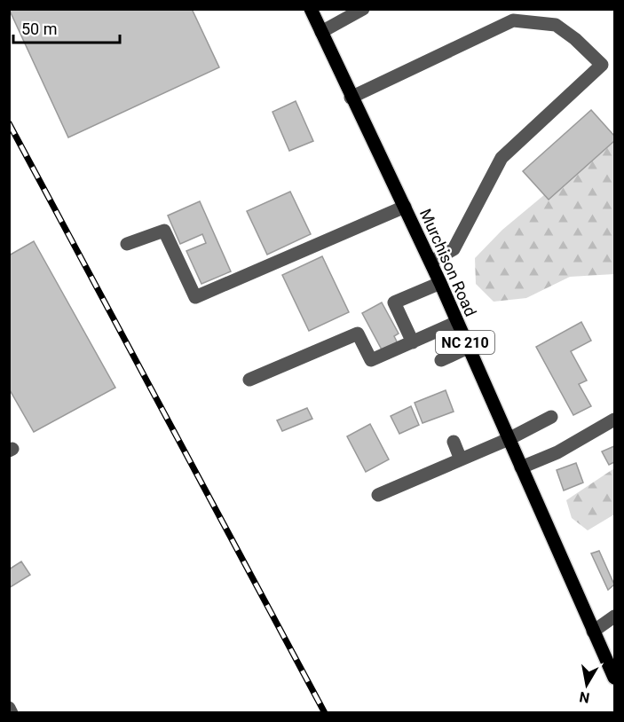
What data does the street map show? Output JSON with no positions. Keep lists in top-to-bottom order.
{
  "streets": {
    "main road": ["Murchison Road", "NC 210"]
  },
  "scale_bar": "50 m",
  "north": "bottom"
}
